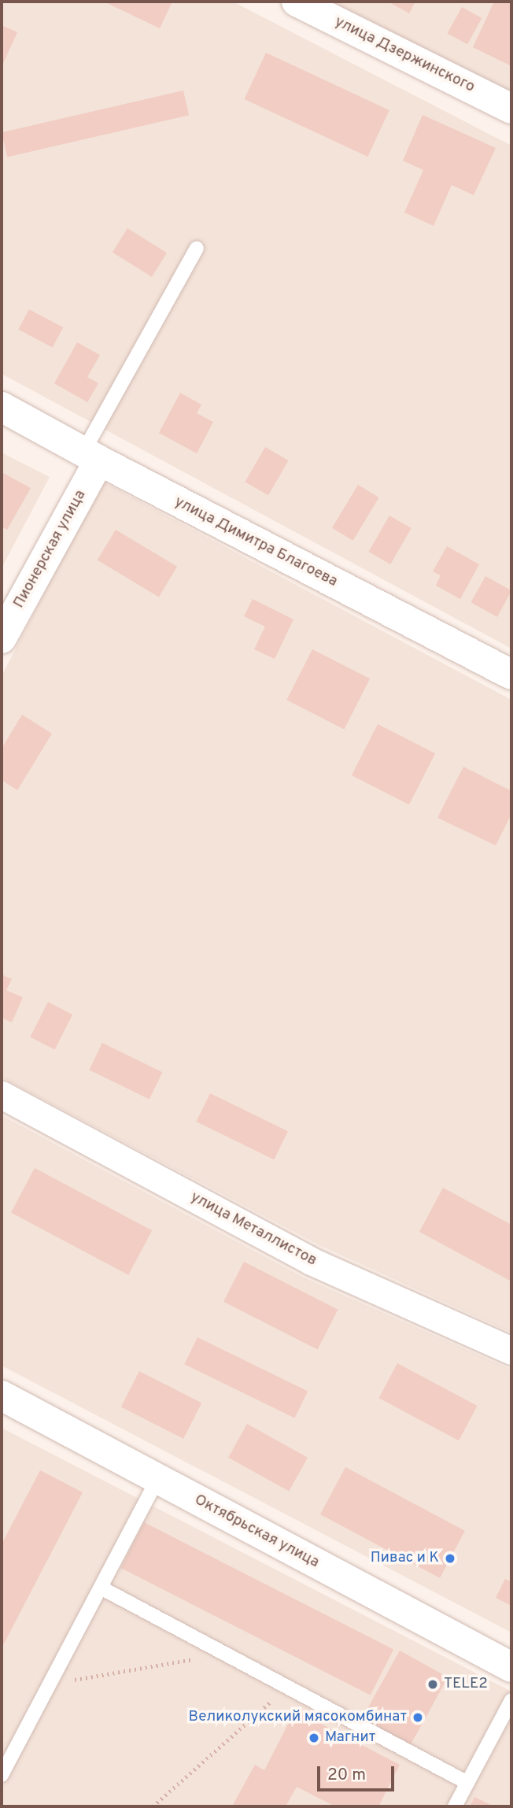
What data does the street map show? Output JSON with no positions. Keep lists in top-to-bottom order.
{
  "streets": {
    "main road": [
      "улица Дзержинского",
      "улица Димитра Благоева",
      "Пионерская улица",
      "Октябрьская улица"
    ],
    "street": ["улица Металлистов"]
  },
  "crossings": [
    ["улица Димитра Благоева", "Пионерская улица"]
  ],
  "places": [
    "Пивас и К",
    "TELE2",
    "Великолукский мясокомбинат",
    "Магнит"
  ],
  "scale_bar": "20 m"
}
